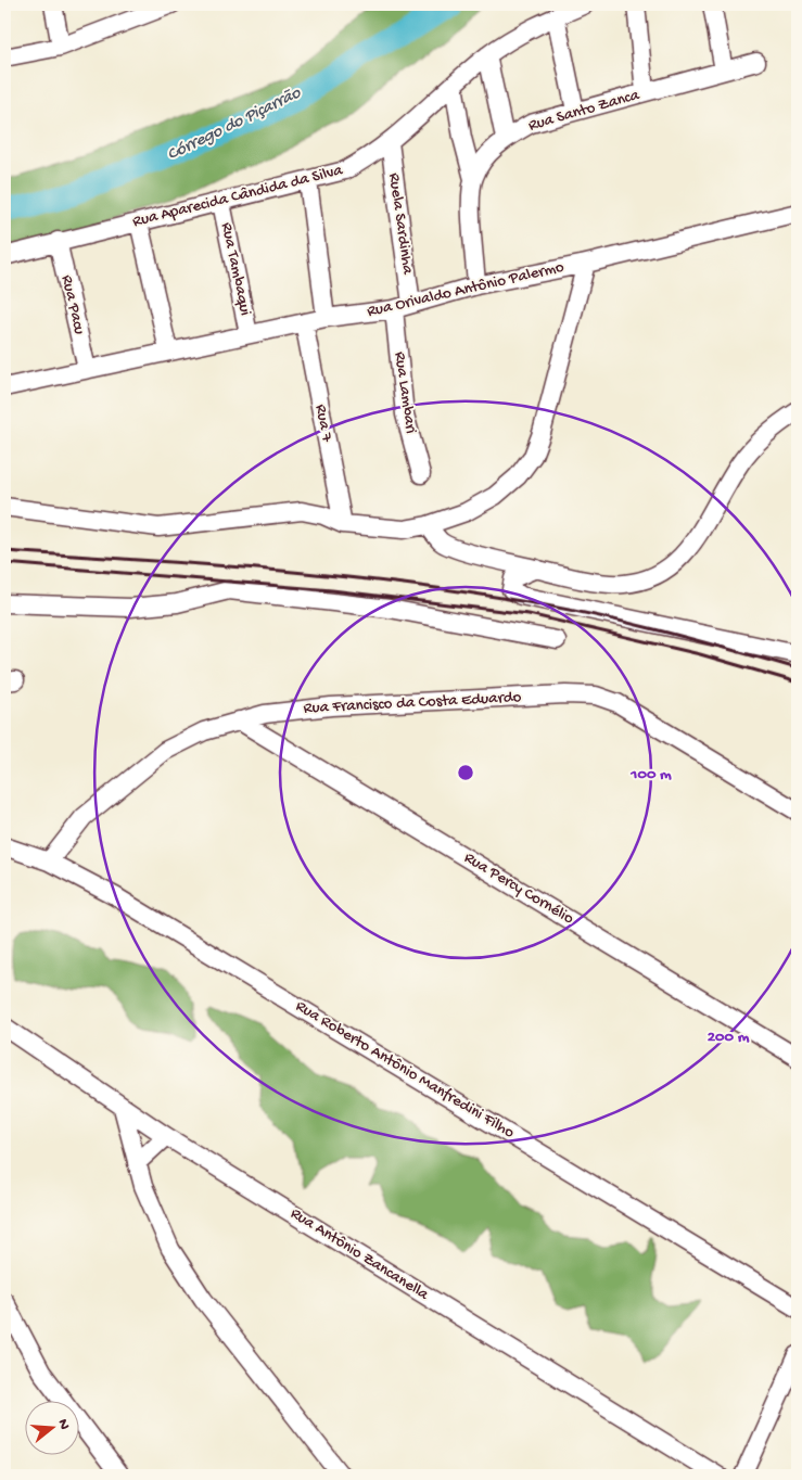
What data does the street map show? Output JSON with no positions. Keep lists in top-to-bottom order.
{
  "streets": {
    "street": [
      "Rua Santo Zanca",
      "Rua Aparecida Cândida da Silva",
      "Ruela Sardinha",
      "Rua Tambaqui",
      "Rua Orivaldo Antônio Palermo",
      "Rua Pacu",
      "Rua Lambari",
      "Rua 7",
      "Rua Francisco da Costa Eduardo",
      "Rua Percy Cornélio",
      "Rua Roberto Antônio Manfredini Filho",
      "Rua Antônio Zancanella"
    ]
  },
  "crossings": [
    ["Rua Santo Zanca", "Rua Orivaldo Antônio Palermo"],
    ["Rua Aparecida Cândida da Silva", "Ruela Sardinha"],
    ["Rua Aparecida Cândida da Silva", "Rua Tambaqui"],
    ["Rua Aparecida Cândida da Silva", "Rua Pacu"],
    ["Ruela Sardinha", "Rua Orivaldo Antônio Palermo"],
    ["Rua Tambaqui", "Rua Orivaldo Antônio Palermo"],
    ["Rua Orivaldo Antônio Palermo", "Rua Pacu"],
    ["Rua Orivaldo Antônio Palermo", "Rua Lambari"],
    ["Rua Orivaldo Antônio Palermo", "Rua 7"],
    ["Rua Francisco da Costa Eduardo", "Rua Percy Cornélio"],
    ["Rua Francisco da Costa Eduardo", "Rua Roberto Antônio Manfredini Filho"]
  ],
  "water": ["Córrego do Piçarrão"],
  "north": "right",
  "rings": ["100 m", "200 m"]
}
